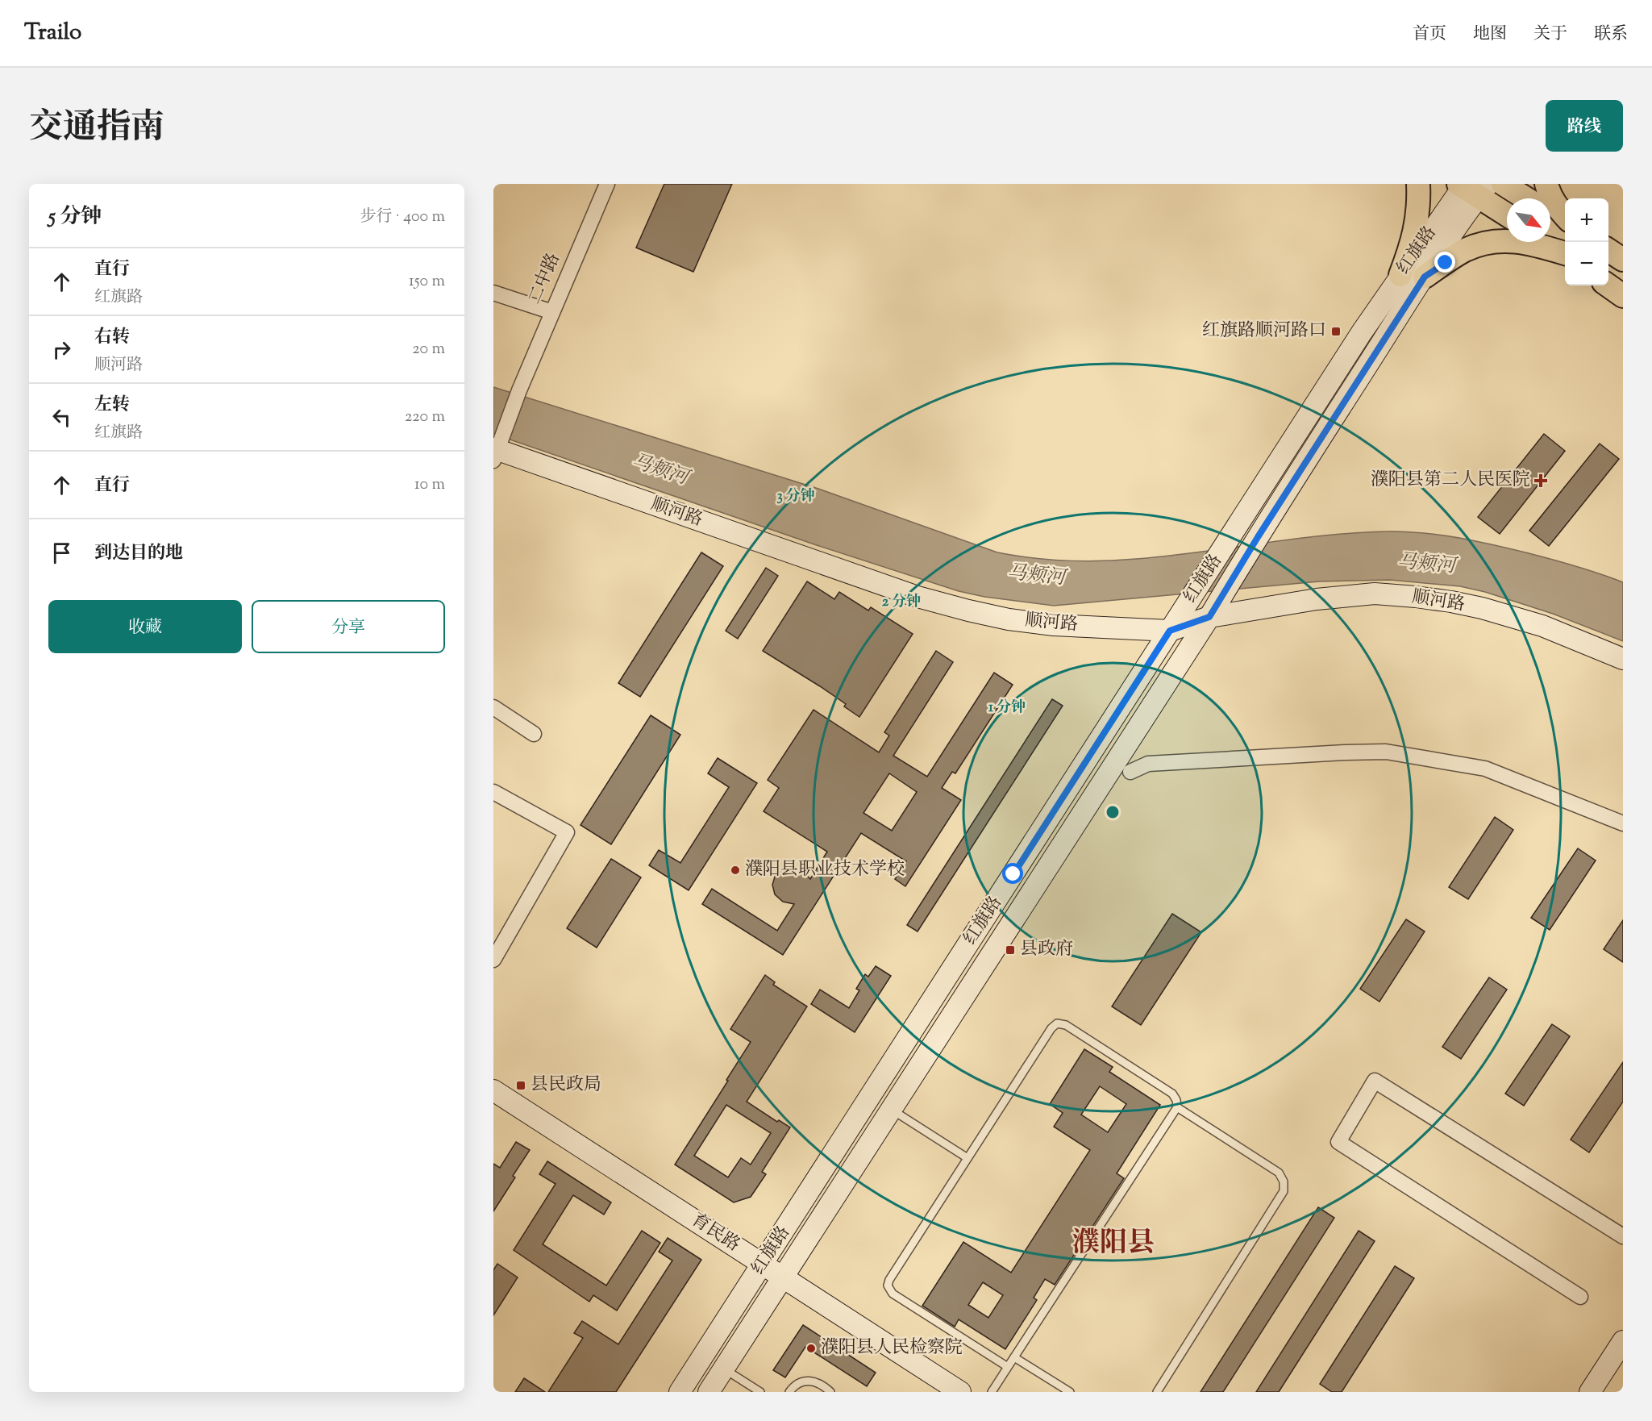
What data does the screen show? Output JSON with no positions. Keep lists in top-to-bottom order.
{
  "streets": {
    "main road": ["红旗路", "顺河路", "育民路"],
    "street": ["二中路"]
  },
  "crossings": [
    ["红旗路", "顺河路"],
    ["红旗路", "育民路"],
    ["二中路", "顺河路"]
  ],
  "districts": ["濮阳县"],
  "water": ["马颊河"],
  "places": {
    "transit": ["红旗路顺河路口", "县政府", "县民政局"],
    "health": ["濮阳县第二人民医院"],
    "other": ["濮阳县职业技术学校", "濮阳县人民检察院"]
  },
  "north": "bottom right",
  "page": {
    "header": "Trailo",
    "nav": [
      "首页",
      "地图",
      "关于",
      "联系"
    ],
    "title": "交通指南",
    "buttons": [
      "路线",
      ["收藏", "分享"]
    ],
    "heading": ["5 分钟", "步行 · 400 m"],
    "map_buttons": ["+", "−"],
    "list": [
      ["直行", "红旗路", "150 m"],
      ["右转", "顺河路", "20 m"],
      ["左转", "红旗路", "220 m"],
      ["直行", "10 m"],
      "到达目的地"
    ]
  },
  "rings": ["3 分钟", "2 分钟", "1 分钟"]
}
